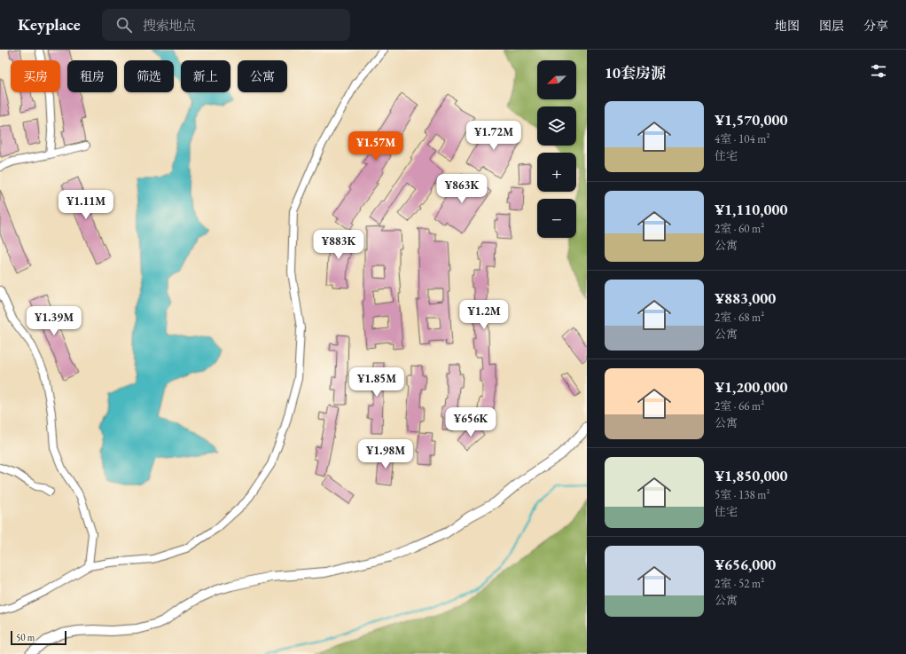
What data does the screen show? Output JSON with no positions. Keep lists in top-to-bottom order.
{
  "scale_bar": "50 m",
  "north": "bottom left",
  "page": {
    "header": "Keyplace",
    "search": "搜索地点",
    "nav": ["地图", "图层", "分享"],
    "heading": "10套房源",
    "map_buttons": ["+", "−"],
    "chip": [
      "买房",
      "租房",
      "筛选",
      "新上",
      "公寓"
    ],
    "list": [
      {
        "name": "¥1,570,000",
        "note": "4室 · 104 m² · 住宅"
      },
      {
        "name": "¥1,110,000",
        "note": "2室 · 60 m² · 公寓"
      },
      {
        "name": "¥883,000",
        "note": "2室 · 68 m² · 公寓"
      },
      {
        "name": "¥1,200,000",
        "note": "2室 · 66 m² · 公寓"
      },
      {
        "name": "¥1,850,000",
        "note": "5室 · 138 m² · 住宅"
      },
      {
        "name": "¥656,000",
        "note": "2室 · 52 m² · 公寓"
      }
    ],
    "price": [
      "¥1.72M",
      "¥1.57M",
      "¥863K",
      "¥1.11M",
      "¥883K",
      "¥1.2M",
      "¥1.39M",
      "¥1.85M",
      "¥656K",
      "¥1.98M"
    ],
    "scale": "50 m"
  }
}
